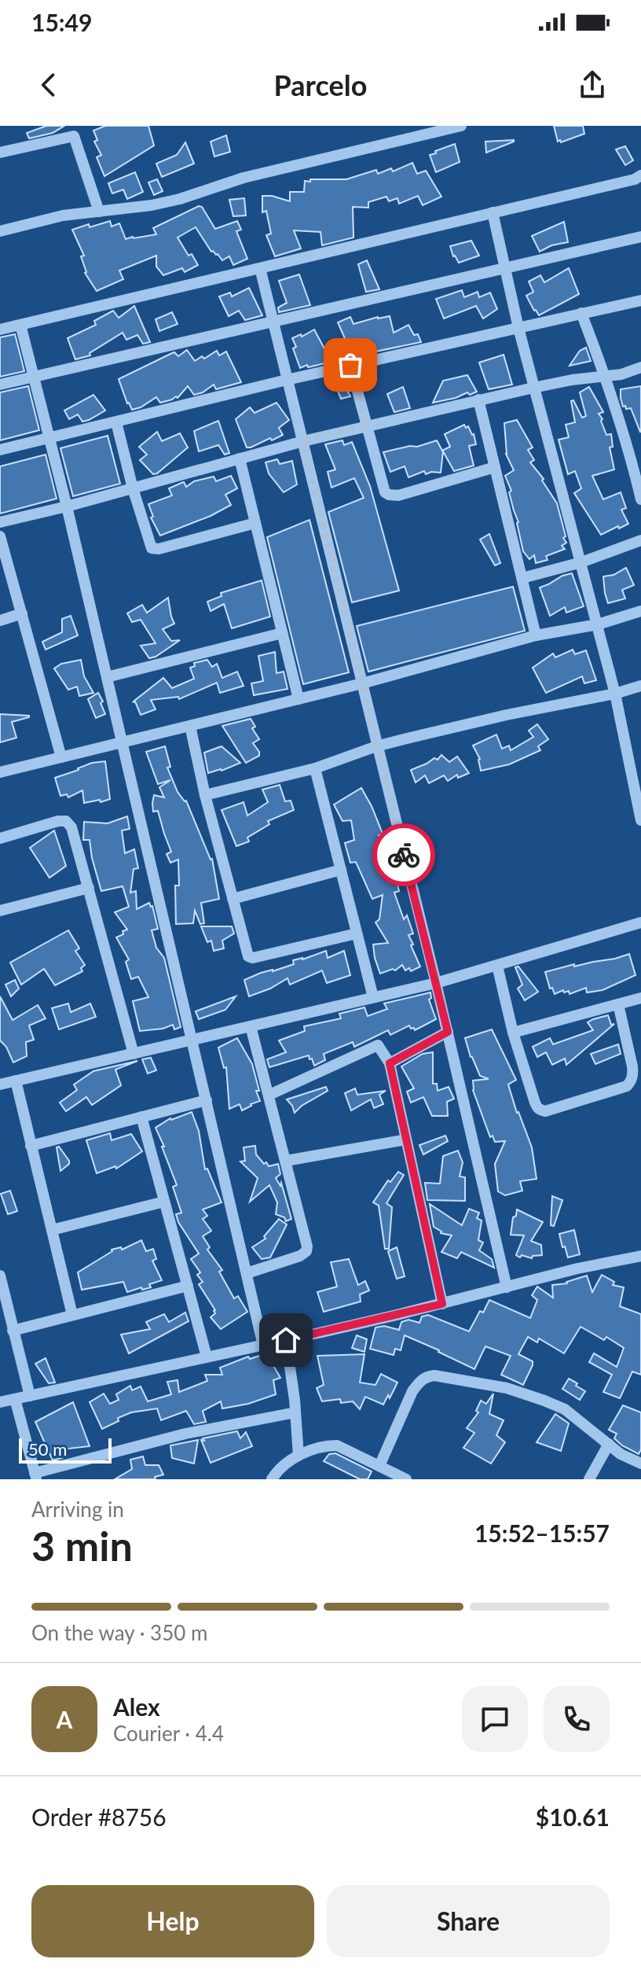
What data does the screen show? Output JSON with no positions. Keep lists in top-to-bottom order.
{
  "scale_bar": "50 m",
  "page": {
    "status": "15:49",
    "header": "Parcelo",
    "scale": "50 m",
    "heading": ["3 min", "Arriving in", "15:52–15:57"],
    "panel": [
      "Alex",
      "Courier · 4.4",
      "Order #8756",
      "$10.61"
    ],
    "bar": "On the way · 350 m",
    "round": "A",
    "buttons": ["Help", "Share"]
  }
}
